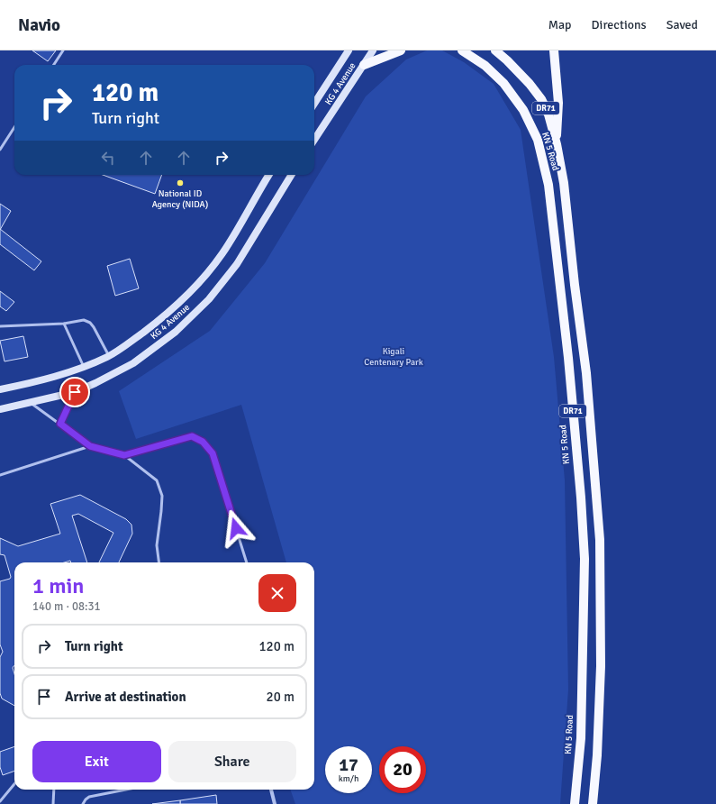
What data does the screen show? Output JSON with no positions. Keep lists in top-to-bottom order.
{
  "streets": {
    "main road": ["KG 4 Avenue", "DR71", "KN 5 Road"]
  },
  "parks": ["Kigali Centenary Park"],
  "places": ["National ID Agency (NIDA)"],
  "page": {
    "header": "Navio",
    "nav": ["Map", "Directions", "Saved"],
    "turn": ["120 m", "Turn right"],
    "heading": ["1 min", "140 m · 08:31"],
    "list": [
      {
        "name": "Turn right",
        "value": "120 m"
      },
      {
        "name": "Arrive at destination",
        "value": "20 m"
      }
    ],
    "buttons": ["Exit", "Share"],
    "speed": "17 km/h",
    "limit": "20"
  }
}
